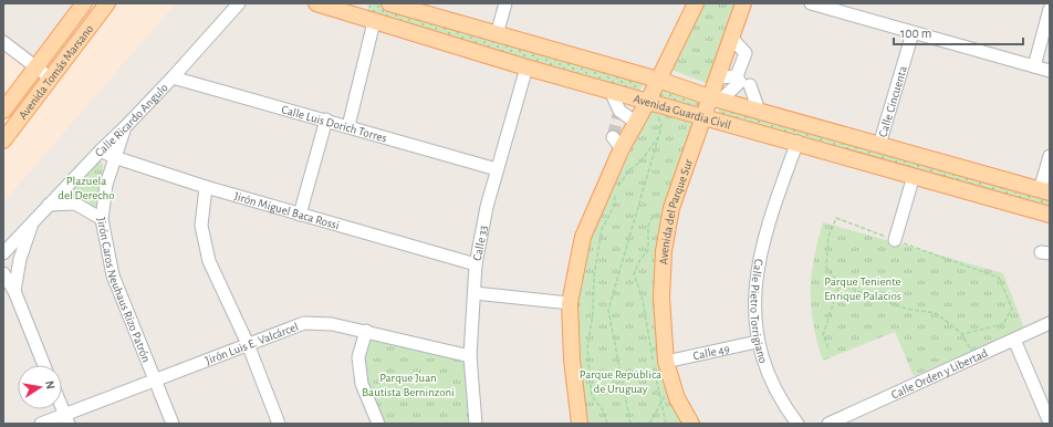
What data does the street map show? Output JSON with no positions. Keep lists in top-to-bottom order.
{
  "streets": {
    "main road": ["Avenida Tomás Marsano", "Avenida Guardia Civil", "Avenida del Parque Sur"],
    "street": [
      "Calle Cincuenta",
      "Calle Ricardo Angulo",
      "Calle Luis Dorich Torres",
      "Jirón Miguel Baca Rossi",
      "Calle 33",
      "Jirón Caros Neuhaus Rizo Patrón",
      "Calle Pietro Torrigiano",
      "Jirón Luis E. Valcárcel",
      "Calle 49",
      "Calle Orden y Libertad"
    ]
  },
  "crossings": [
    ["Calle Cincuenta", "Avenida Guardia Civil"],
    ["Avenida Guardia Civil", "Avenida del Parque Sur"],
    ["Avenida Guardia Civil", "Calle 33"],
    ["Avenida Guardia Civil", "Calle Pietro Torrigiano"],
    ["Calle Ricardo Angulo", "Calle Luis Dorich Torres"],
    ["Calle Ricardo Angulo", "Jirón Miguel Baca Rossi"],
    ["Calle Ricardo Angulo", "Jirón Caros Neuhaus Rizo Patrón"],
    ["Calle Luis Dorich Torres", "Calle 33"],
    ["Jirón Miguel Baca Rossi", "Calle 33"],
    ["Jirón Miguel Baca Rossi", "Jirón Caros Neuhaus Rizo Patrón"],
    ["Avenida del Parque Sur", "Calle 49"],
    ["Calle 33", "Jirón Luis E. Valcárcel"],
    ["Jirón Caros Neuhaus Rizo Patrón", "Jirón Luis E. Valcárcel"],
    ["Calle Pietro Torrigiano", "Calle 49"]
  ],
  "parks": [
    "Plazuela del Derecho",
    "Parque Teniente Enrique Palacios",
    "Parque República de Uruguay",
    "Parque Juan Bautista Berninzoni"
  ],
  "scale_bar": "100 m",
  "north": "right"
}
